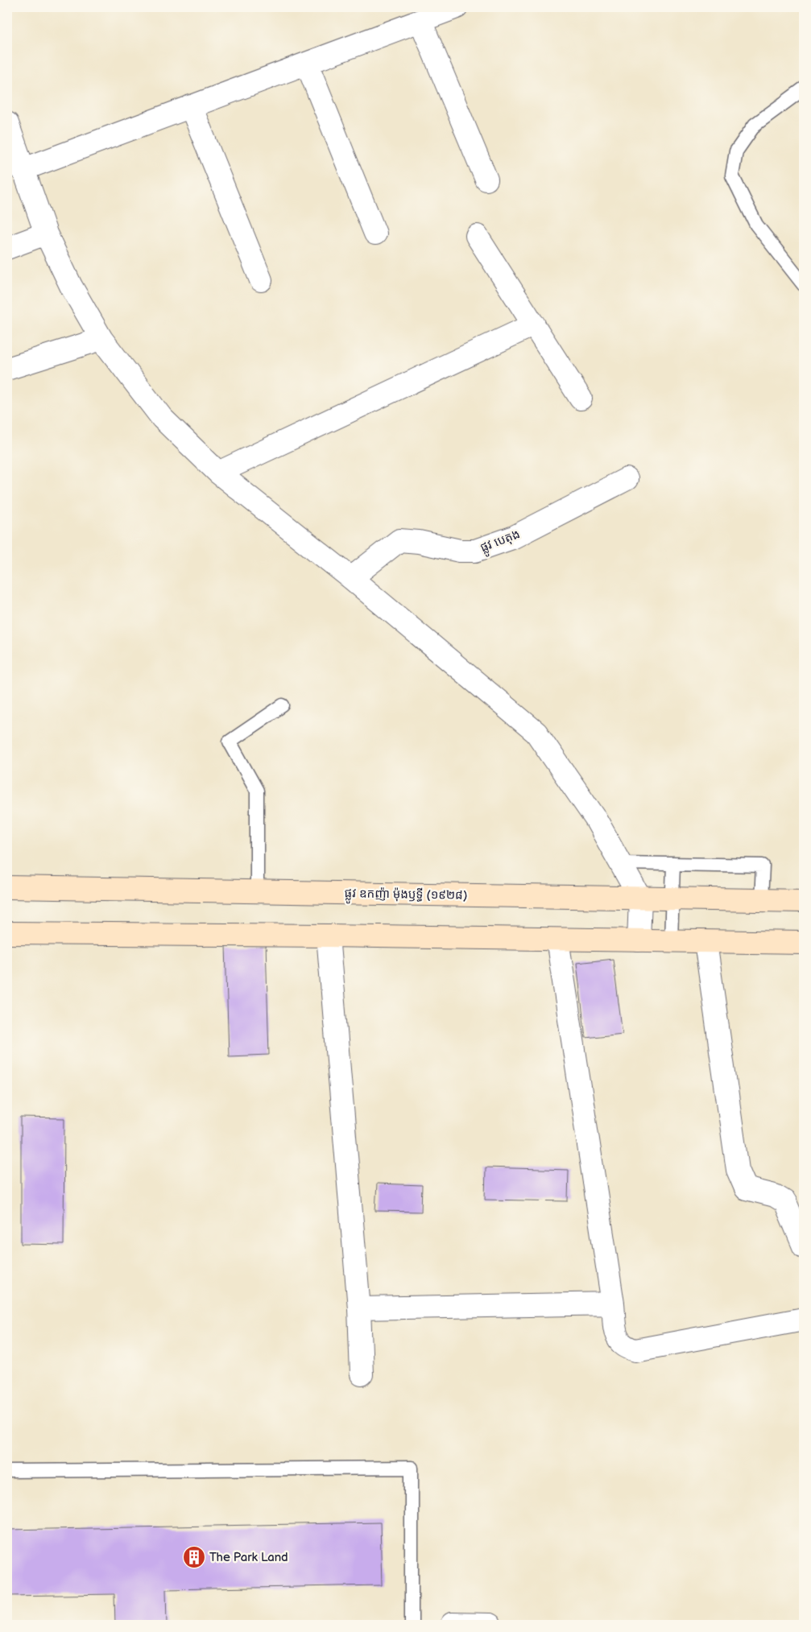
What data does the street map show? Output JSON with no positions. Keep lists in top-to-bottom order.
{
  "streets": {
    "main road": ["ផ្លូវ ឧកញ៉ា ម៉ុងឫទ្ធី (១៩២៨)"],
    "street": ["ផ្លូវ បេតុង"]
  },
  "places": {
    "building": ["The Park Land"]
  }
}
